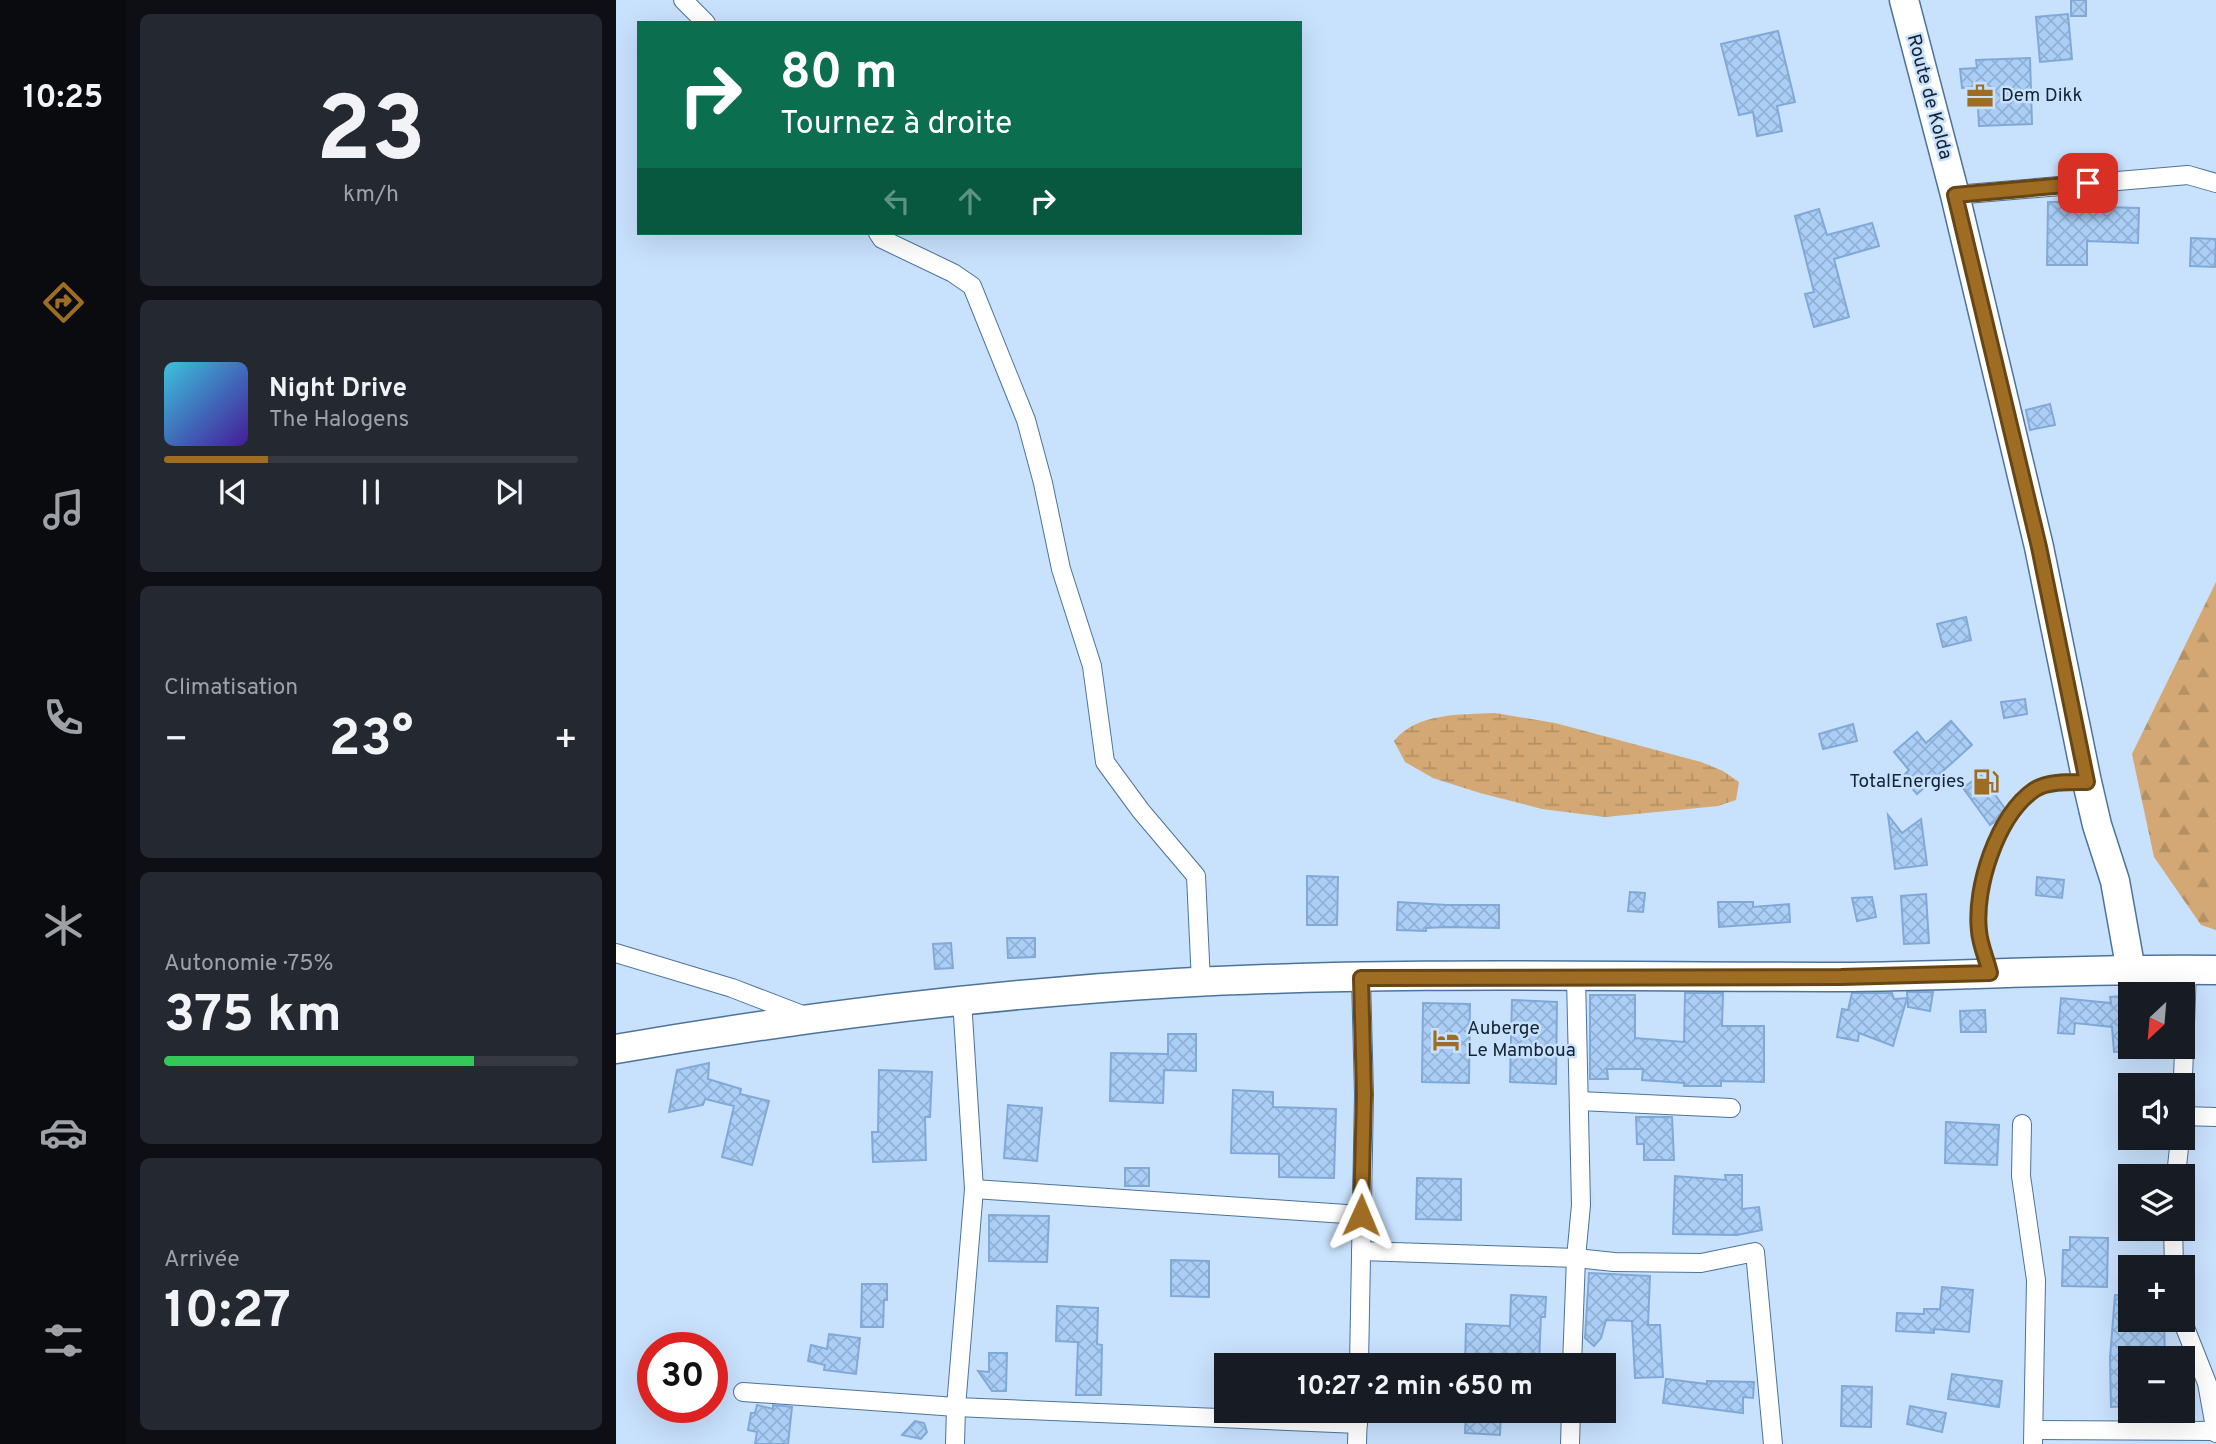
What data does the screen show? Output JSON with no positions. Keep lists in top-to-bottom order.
{
  "streets": {
    "main road": ["Route de Kolda"]
  },
  "places": {
    "office": ["Dem Dikk"],
    "fuel station": ["TotalEnergies"],
    "hotel": ["Auberge Le Mamboua"]
  },
  "north": "bottom left",
  "page": {
    "tabs": "10:25",
    "tile": [
      ["23", "km/h"],
      "Climatisation",
      ["Autonomie · 75%", "375 km"],
      ["Arrivée", "10:27"]
    ],
    "turn": ["80 m", "Tournez à droite"],
    "song": ["Night Drive", "The Halogens"],
    "heat": ["−", "23°", "+"],
    "map_buttons": ["+", "−"],
    "limit": "30",
    "trip": "10:27 · 2 min · 650 m"
  }
}
